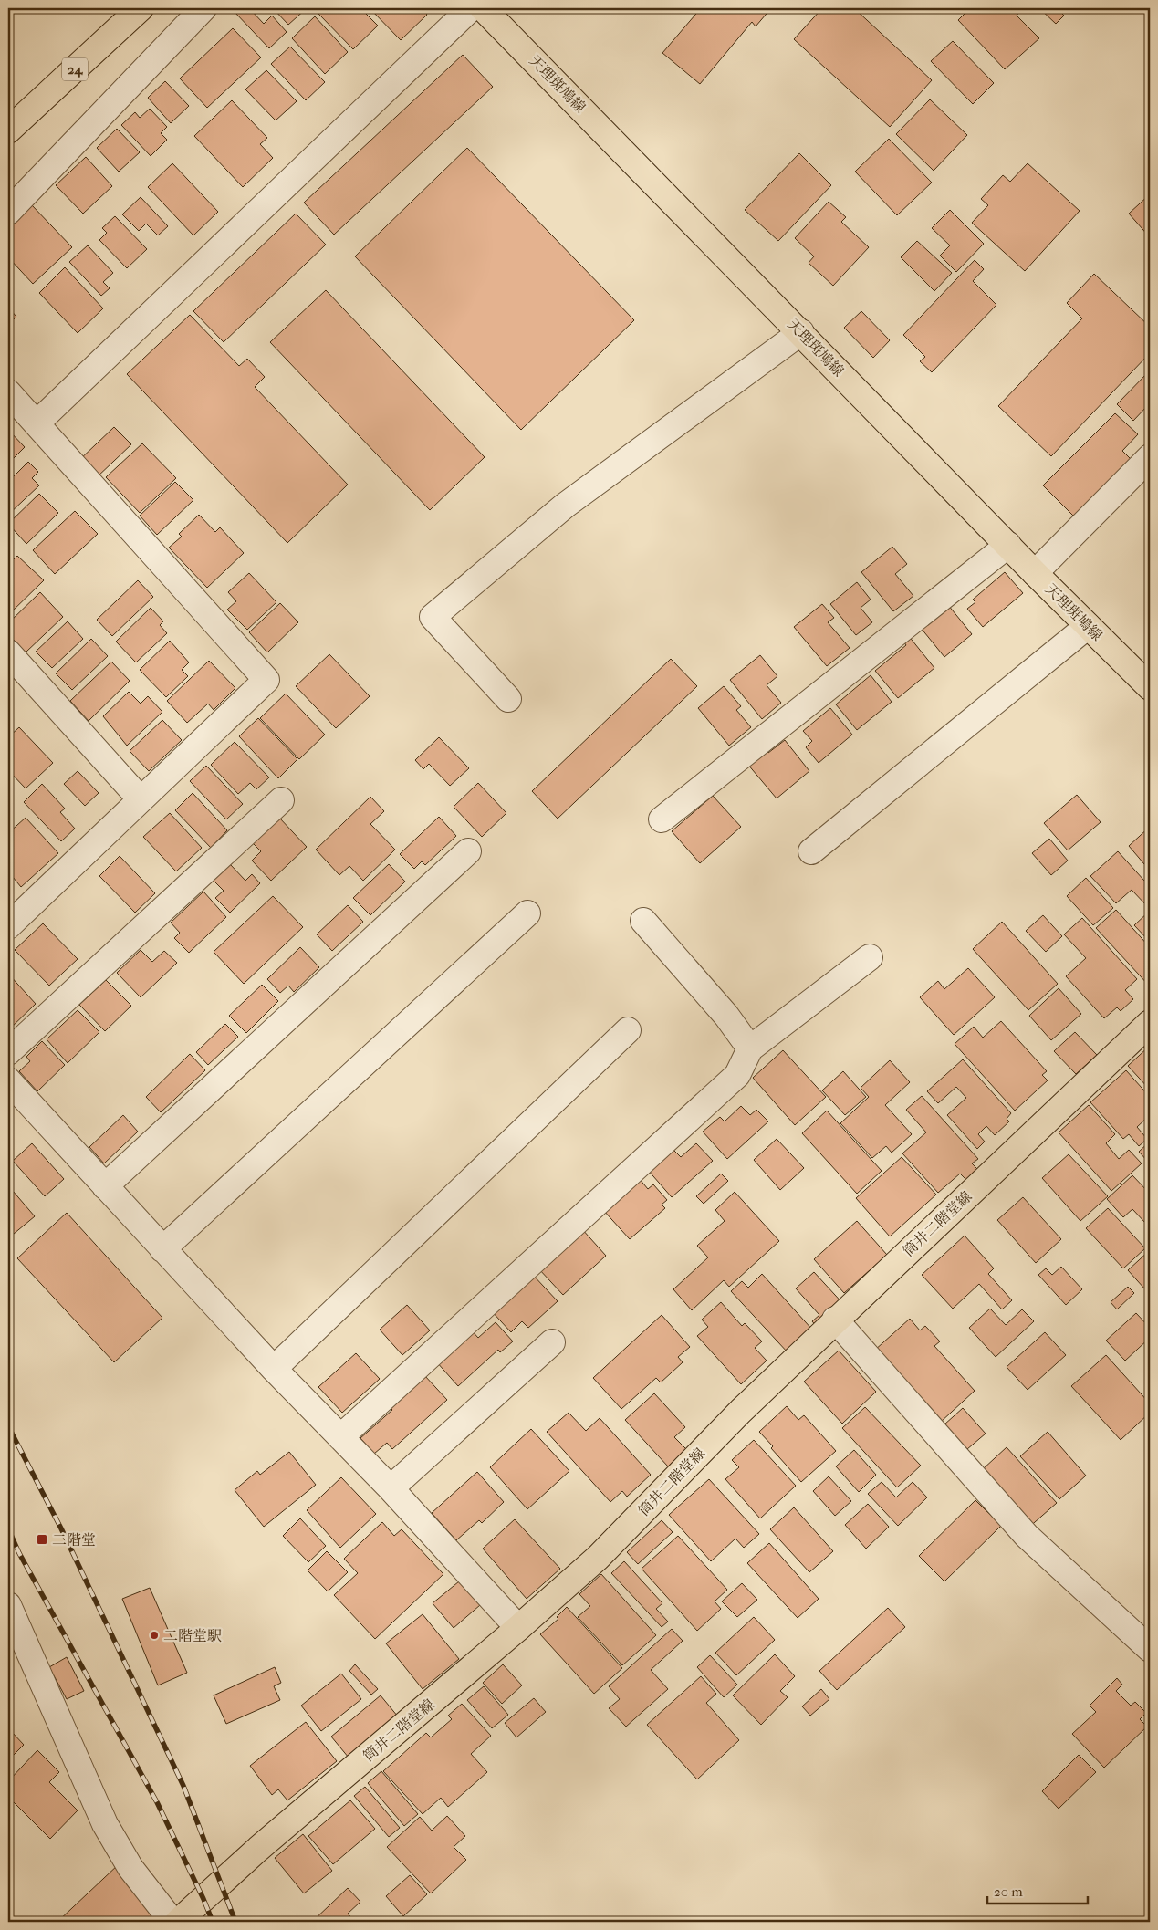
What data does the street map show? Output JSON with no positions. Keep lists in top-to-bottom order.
{
  "streets": {
    "main road": ["24", "天理斑鳩線", "筒井二階堂線"]
  },
  "places": {
    "transit": ["二階堂"],
    "other": ["二階堂駅"]
  },
  "scale_bar": "20 m"
}
